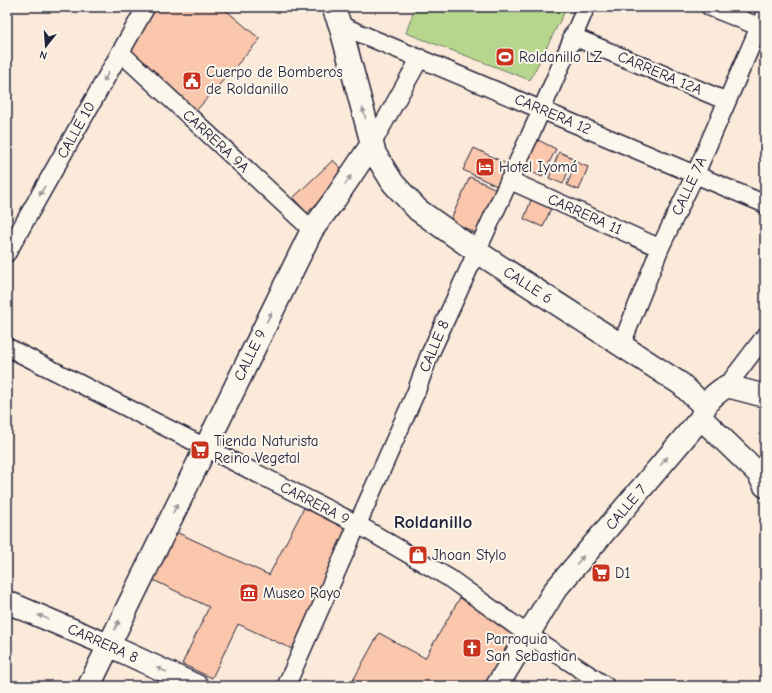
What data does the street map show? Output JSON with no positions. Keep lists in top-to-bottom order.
{
  "streets": {
    "street": [
      "CARRERA 12A",
      "CARRERA 12",
      "CALLE 10",
      "CARRERA 9A",
      "CALLE 7A",
      "CARRERA 11",
      "CALLE 6",
      "CALLE 8",
      "CALLE 9",
      "CARRERA 9",
      "CALLE 7",
      "CARRERA 8"
    ]
  },
  "crossings": [
    ["CARRERA 12A", "CALLE 7A"],
    ["CARRERA 12A", "CALLE 8"],
    ["CARRERA 12", "CALLE 7A"],
    ["CARRERA 12", "CALLE 8"],
    ["CALLE 10", "CARRERA 9A"],
    ["CARRERA 9A", "CALLE 9"],
    ["CALLE 7A", "CARRERA 11"],
    ["CALLE 7A", "CALLE 6"],
    ["CARRERA 11", "CALLE 8"],
    ["CALLE 6", "CALLE 8"],
    ["CALLE 6", "CALLE 9"],
    ["CALLE 6", "CALLE 7"],
    ["CALLE 8", "CARRERA 9"],
    ["CALLE 9", "CARRERA 9"],
    ["CALLE 9", "CARRERA 8"],
    ["CARRERA 9", "CALLE 7"]
  ],
  "one_way": [
    "CALLE 10",
    "CALLE 9",
    "CALLE 7",
    "CARRERA 8"
  ],
  "districts": ["Roldanillo"],
  "places": {
    "sports": ["Roldanillo LZ"],
    "public building": ["Cuerpo de Bomberos de Roldanillo"],
    "hotel": ["Hotel Iyomá"],
    "supermarket": ["Tienda Naturista Reino Vegetal", "D1"],
    "shop": ["Jhoan Stylo"],
    "museum": ["Museo Rayo"],
    "church": ["Parroquia San Sebastian"]
  },
  "north": "bottom"
}
